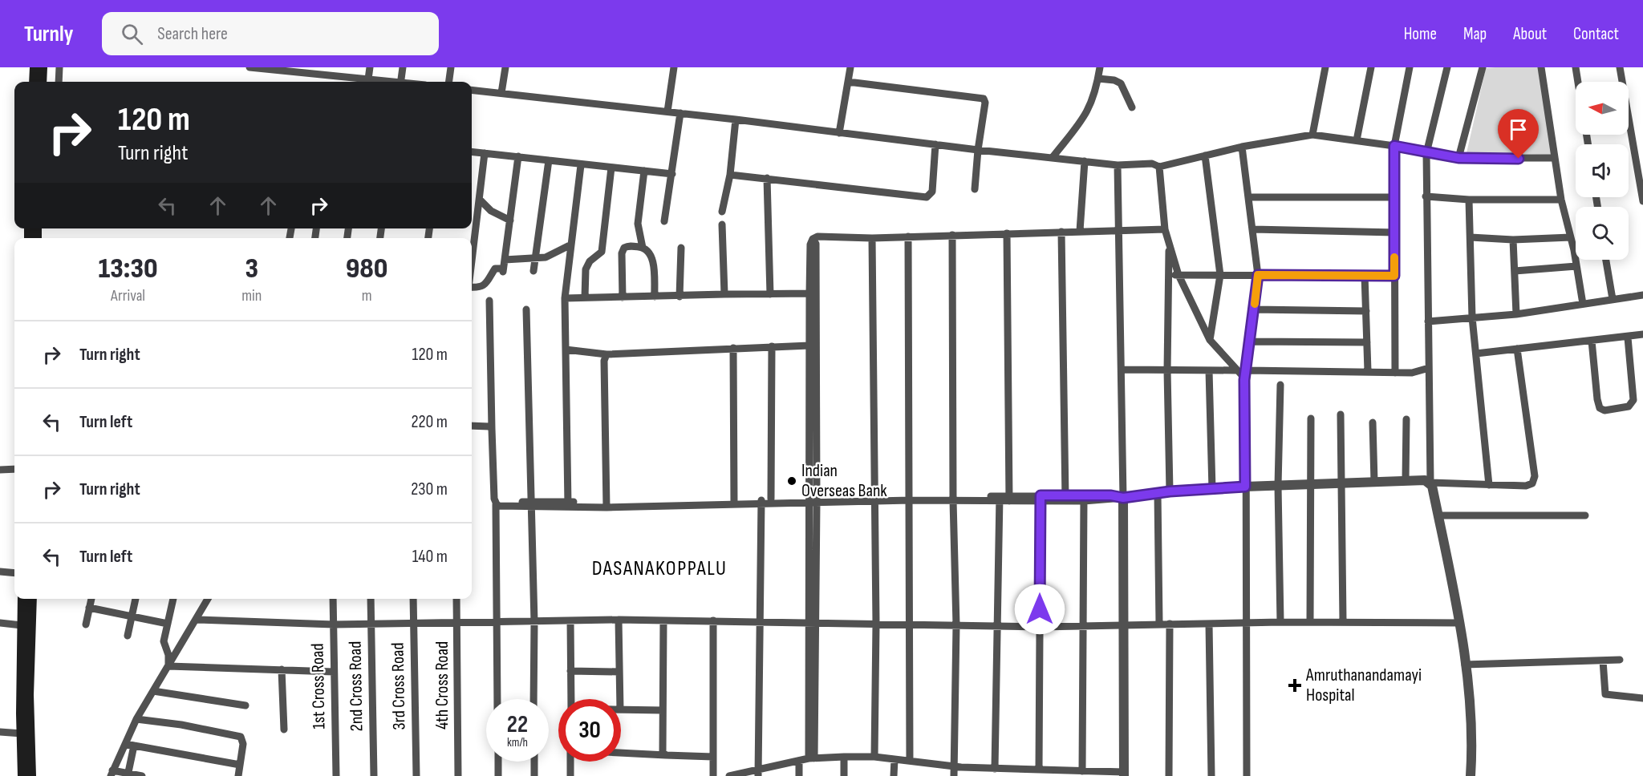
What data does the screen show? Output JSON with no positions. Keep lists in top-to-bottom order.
{
  "streets": {
    "street": [
      "4th Cross Road",
      "1st Cross Road",
      "2nd Cross Road",
      "3rd Cross Road"
    ]
  },
  "districts": ["DASANAKOPPALU"],
  "places": {
    "other": ["Indian Overseas Bank"],
    "health": ["Amruthanandamayi Hospital"]
  },
  "north": "left",
  "page": {
    "header": "Turnly",
    "search": "Search here",
    "nav": [
      "Home",
      "Map",
      "About",
      "Contact"
    ],
    "turn": ["120 m", "Turn right"],
    "eta": [
      "13:30",
      "Arrival",
      "3",
      "min",
      "980",
      "m"
    ],
    "list": [
      {
        "name": "Turn right",
        "value": "120 m"
      },
      {
        "name": "Turn left",
        "value": "220 m"
      },
      {
        "name": "Turn right",
        "value": "230 m"
      },
      {
        "name": "Turn left",
        "value": "140 m"
      }
    ],
    "speed": "22 km/h",
    "limit": "30"
  }
}
